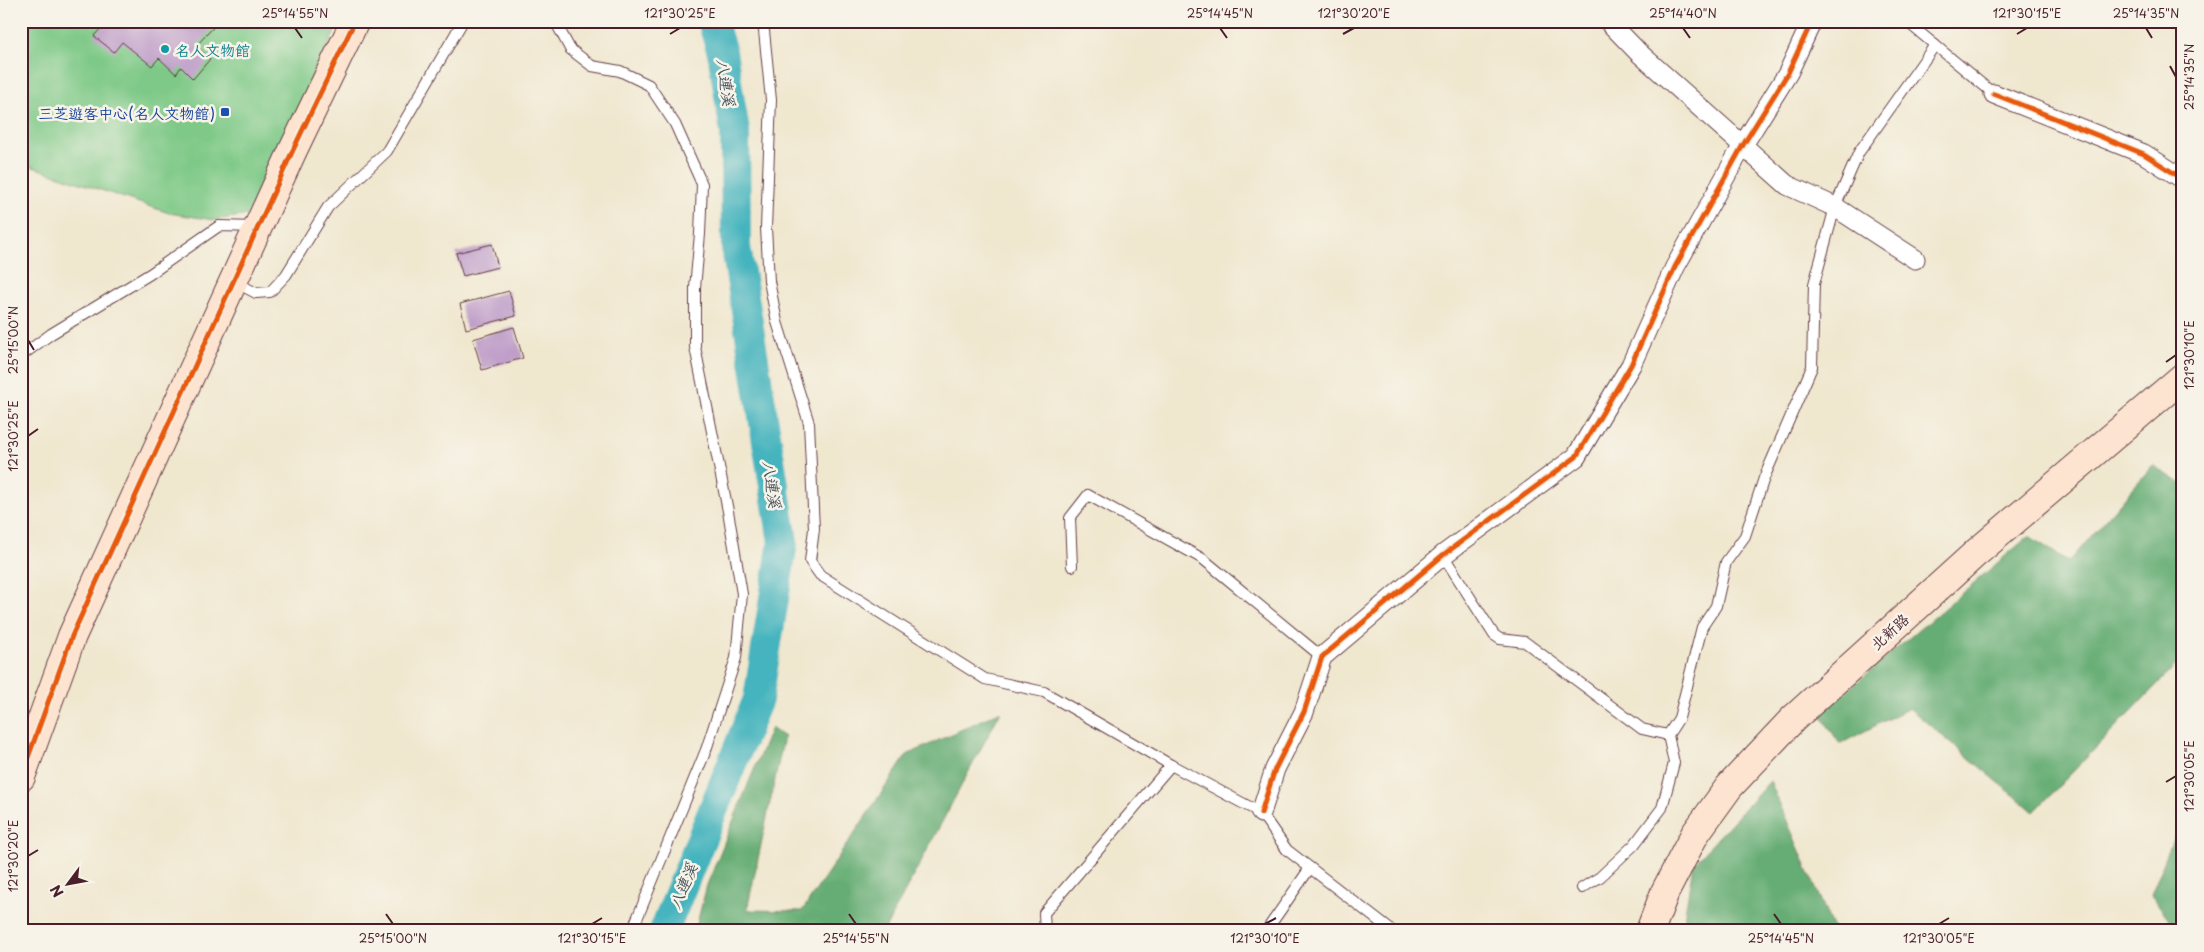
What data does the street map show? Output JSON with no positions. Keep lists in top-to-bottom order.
{
  "streets": {
    "street": ["北新路"]
  },
  "water": ["八連溪"],
  "places": {
    "other": ["名人文物館"],
    "transit": ["三芝遊客中心(名人文物館)"]
  },
  "north": "bottom left",
  "coordinates": [
    "25°14'55\"N",
    "121°30'25\"E",
    "25°14'45\"N",
    "121°30'20\"E",
    "25°14'40\"N",
    "121°30'15\"E",
    "25°14'35\"N",
    "25°15'00\"N",
    "121°30'10\"E",
    "121°30'05\"E"
  ]
}
